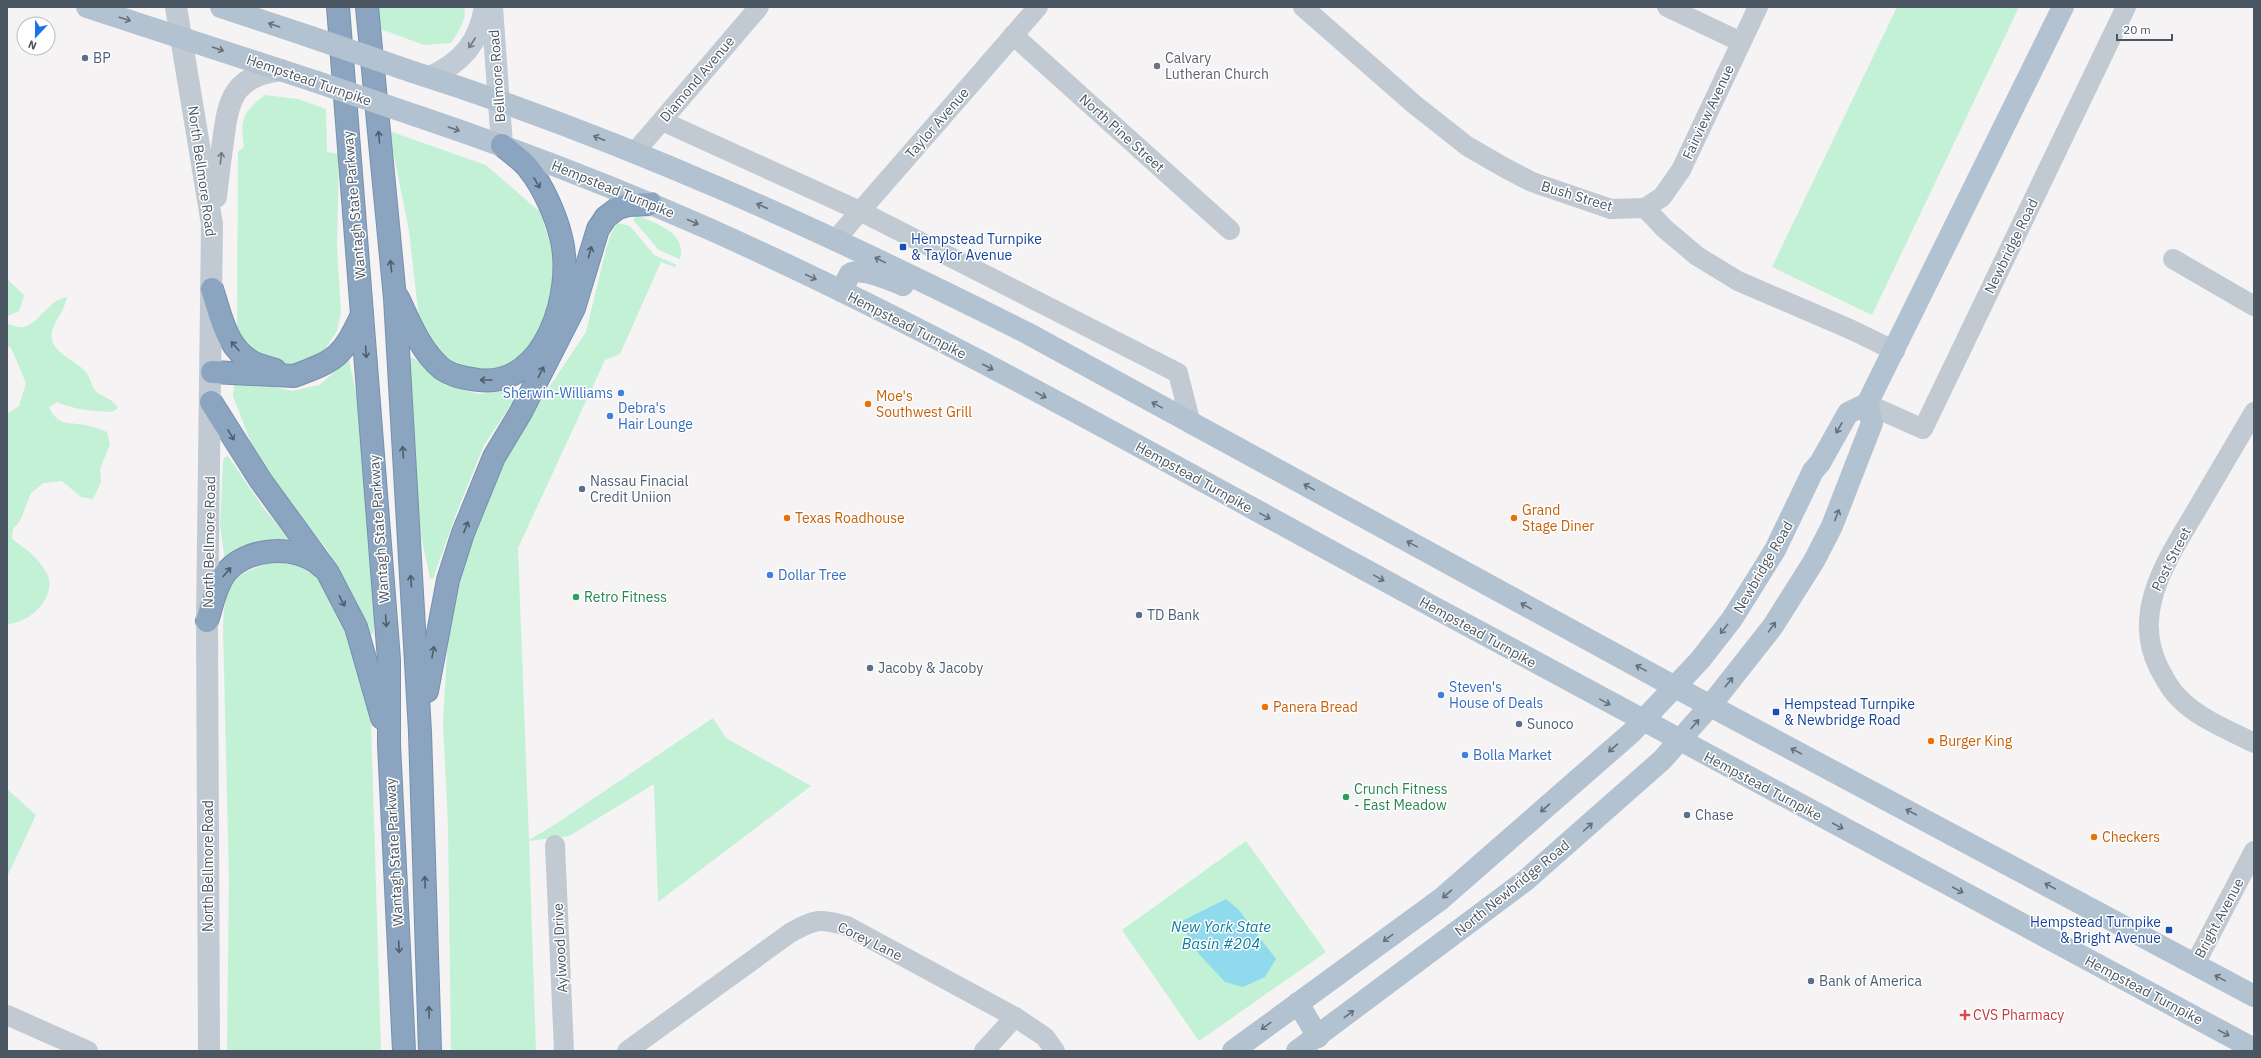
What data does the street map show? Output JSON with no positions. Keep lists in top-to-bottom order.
{
  "streets": {
    "highway": ["Wantagh State Parkway"],
    "main road": [
      "Bellmore Road",
      "Hempstead Turnpike",
      "Newbridge Road",
      "North Newbridge Road"
    ],
    "street": [
      "Diamond Avenue",
      "Fairview Avenue",
      "Taylor Avenue",
      "North Pine Street",
      "North Bellmore Road",
      "Bush Street",
      "Post Street",
      "Bright Avenue",
      "Corey Lane",
      "Aylwood Drive"
    ]
  },
  "crossings": [
    ["Bellmore Road", "Hempstead Turnpike"],
    ["Hempstead Turnpike", "North Bellmore Road"],
    ["Hempstead Turnpike", "Newbridge Road"],
    ["Hempstead Turnpike", "North Newbridge Road"],
    ["Fairview Avenue", "Bush Street"],
    ["Taylor Avenue", "North Pine Street"]
  ],
  "one_way": ["Newbridge Road"],
  "water": ["New York State Basin #204"],
  "places": {
    "other": [
      "BP",
      "Calvary Lutheran Church",
      "Sherwin-Williams",
      "Moe's Southwest Grill",
      "Debra's Hair Lounge",
      "Nassau Finacial Credit Uniion",
      "Texas Roadhouse",
      "Grand Stage Diner",
      "Dollar Tree",
      "Retro Fitness",
      "TD Bank",
      "Jacoby & Jacoby",
      "Steven's House of Deals",
      "Panera Bread",
      "Sunoco",
      "Burger King",
      "Bolla Market",
      "Crunch Fitness - East Meadow",
      "Chase",
      "Checkers",
      "Bank of America"
    ],
    "transit": ["Hempstead Turnpike & Taylor Avenue", "Hempstead Turnpike & Newbridge Road", "Hempstead Turnpike & Bright Avenue"],
    "health": ["CVS Pharmacy"]
  },
  "scale_bar": "20 m",
  "north": "bottom"
}
